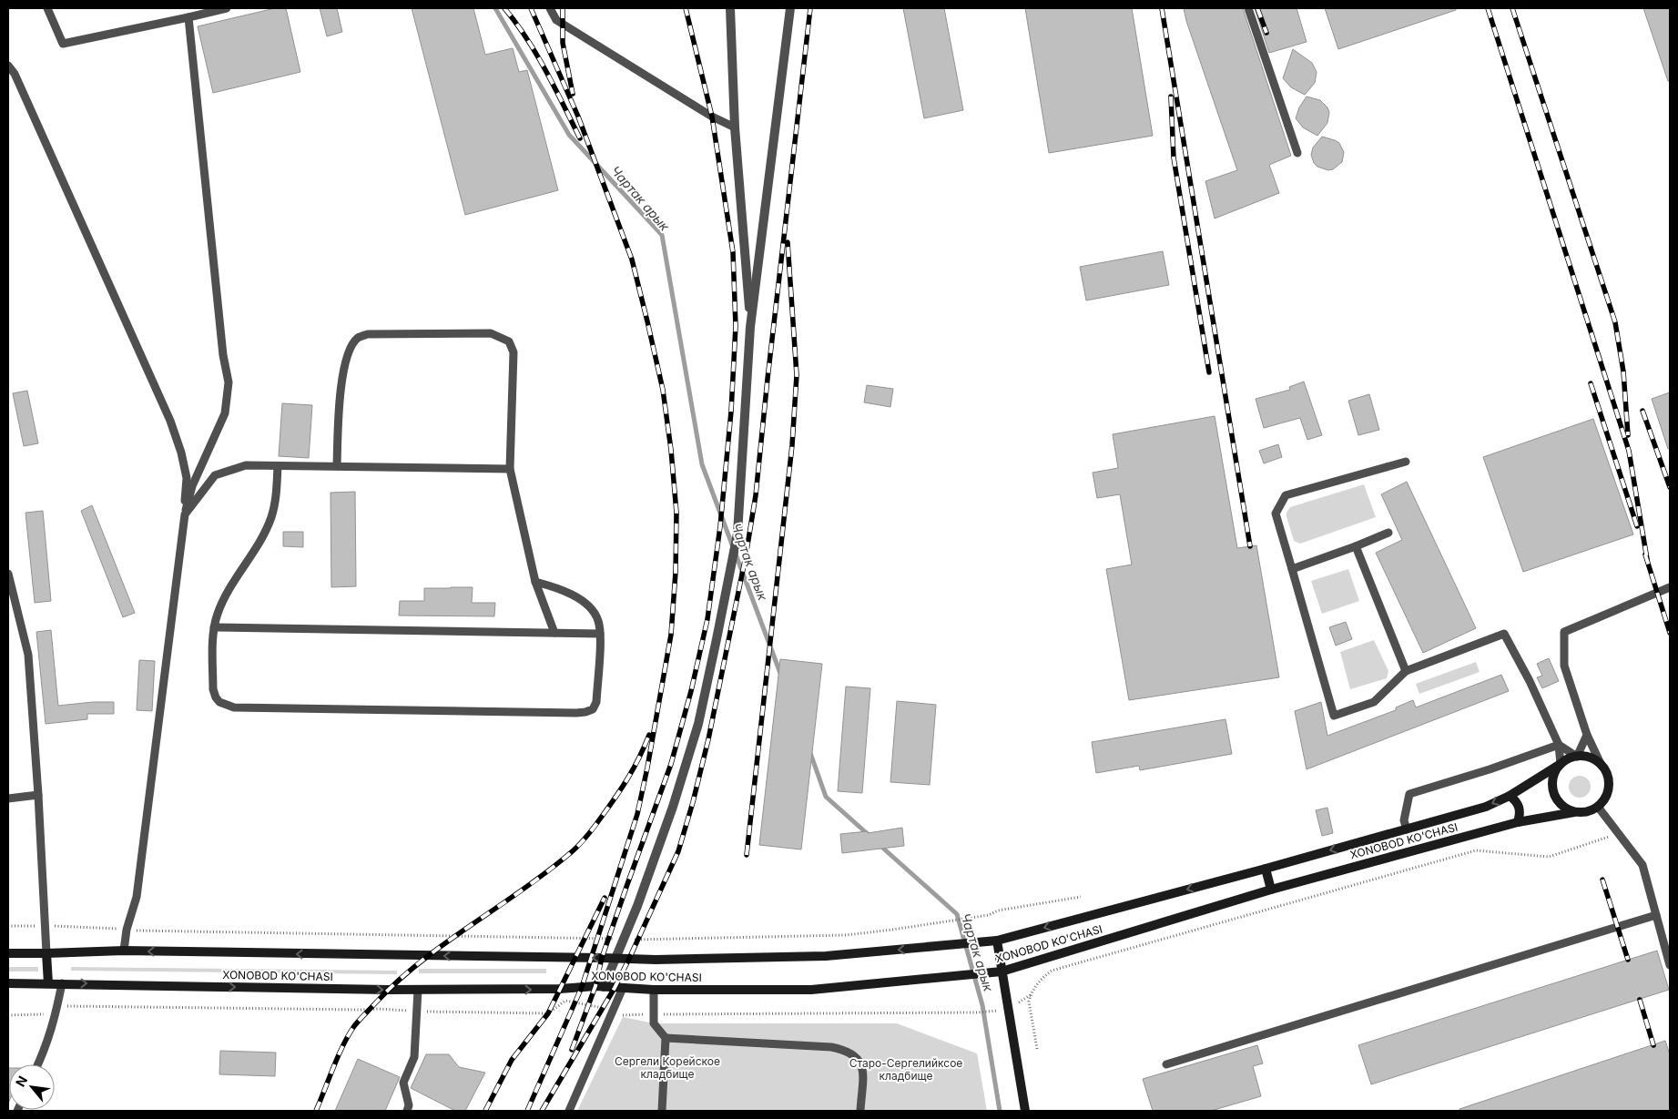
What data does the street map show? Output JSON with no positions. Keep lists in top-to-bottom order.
{
  "streets": {
    "street": ["XONOBOD KO'CHASI"]
  },
  "water": ["Чартак арык"],
  "parks": ["Сергели Корейское кладбище", "Старо-Сергелийксое кладбище"],
  "north": "top left"
}
